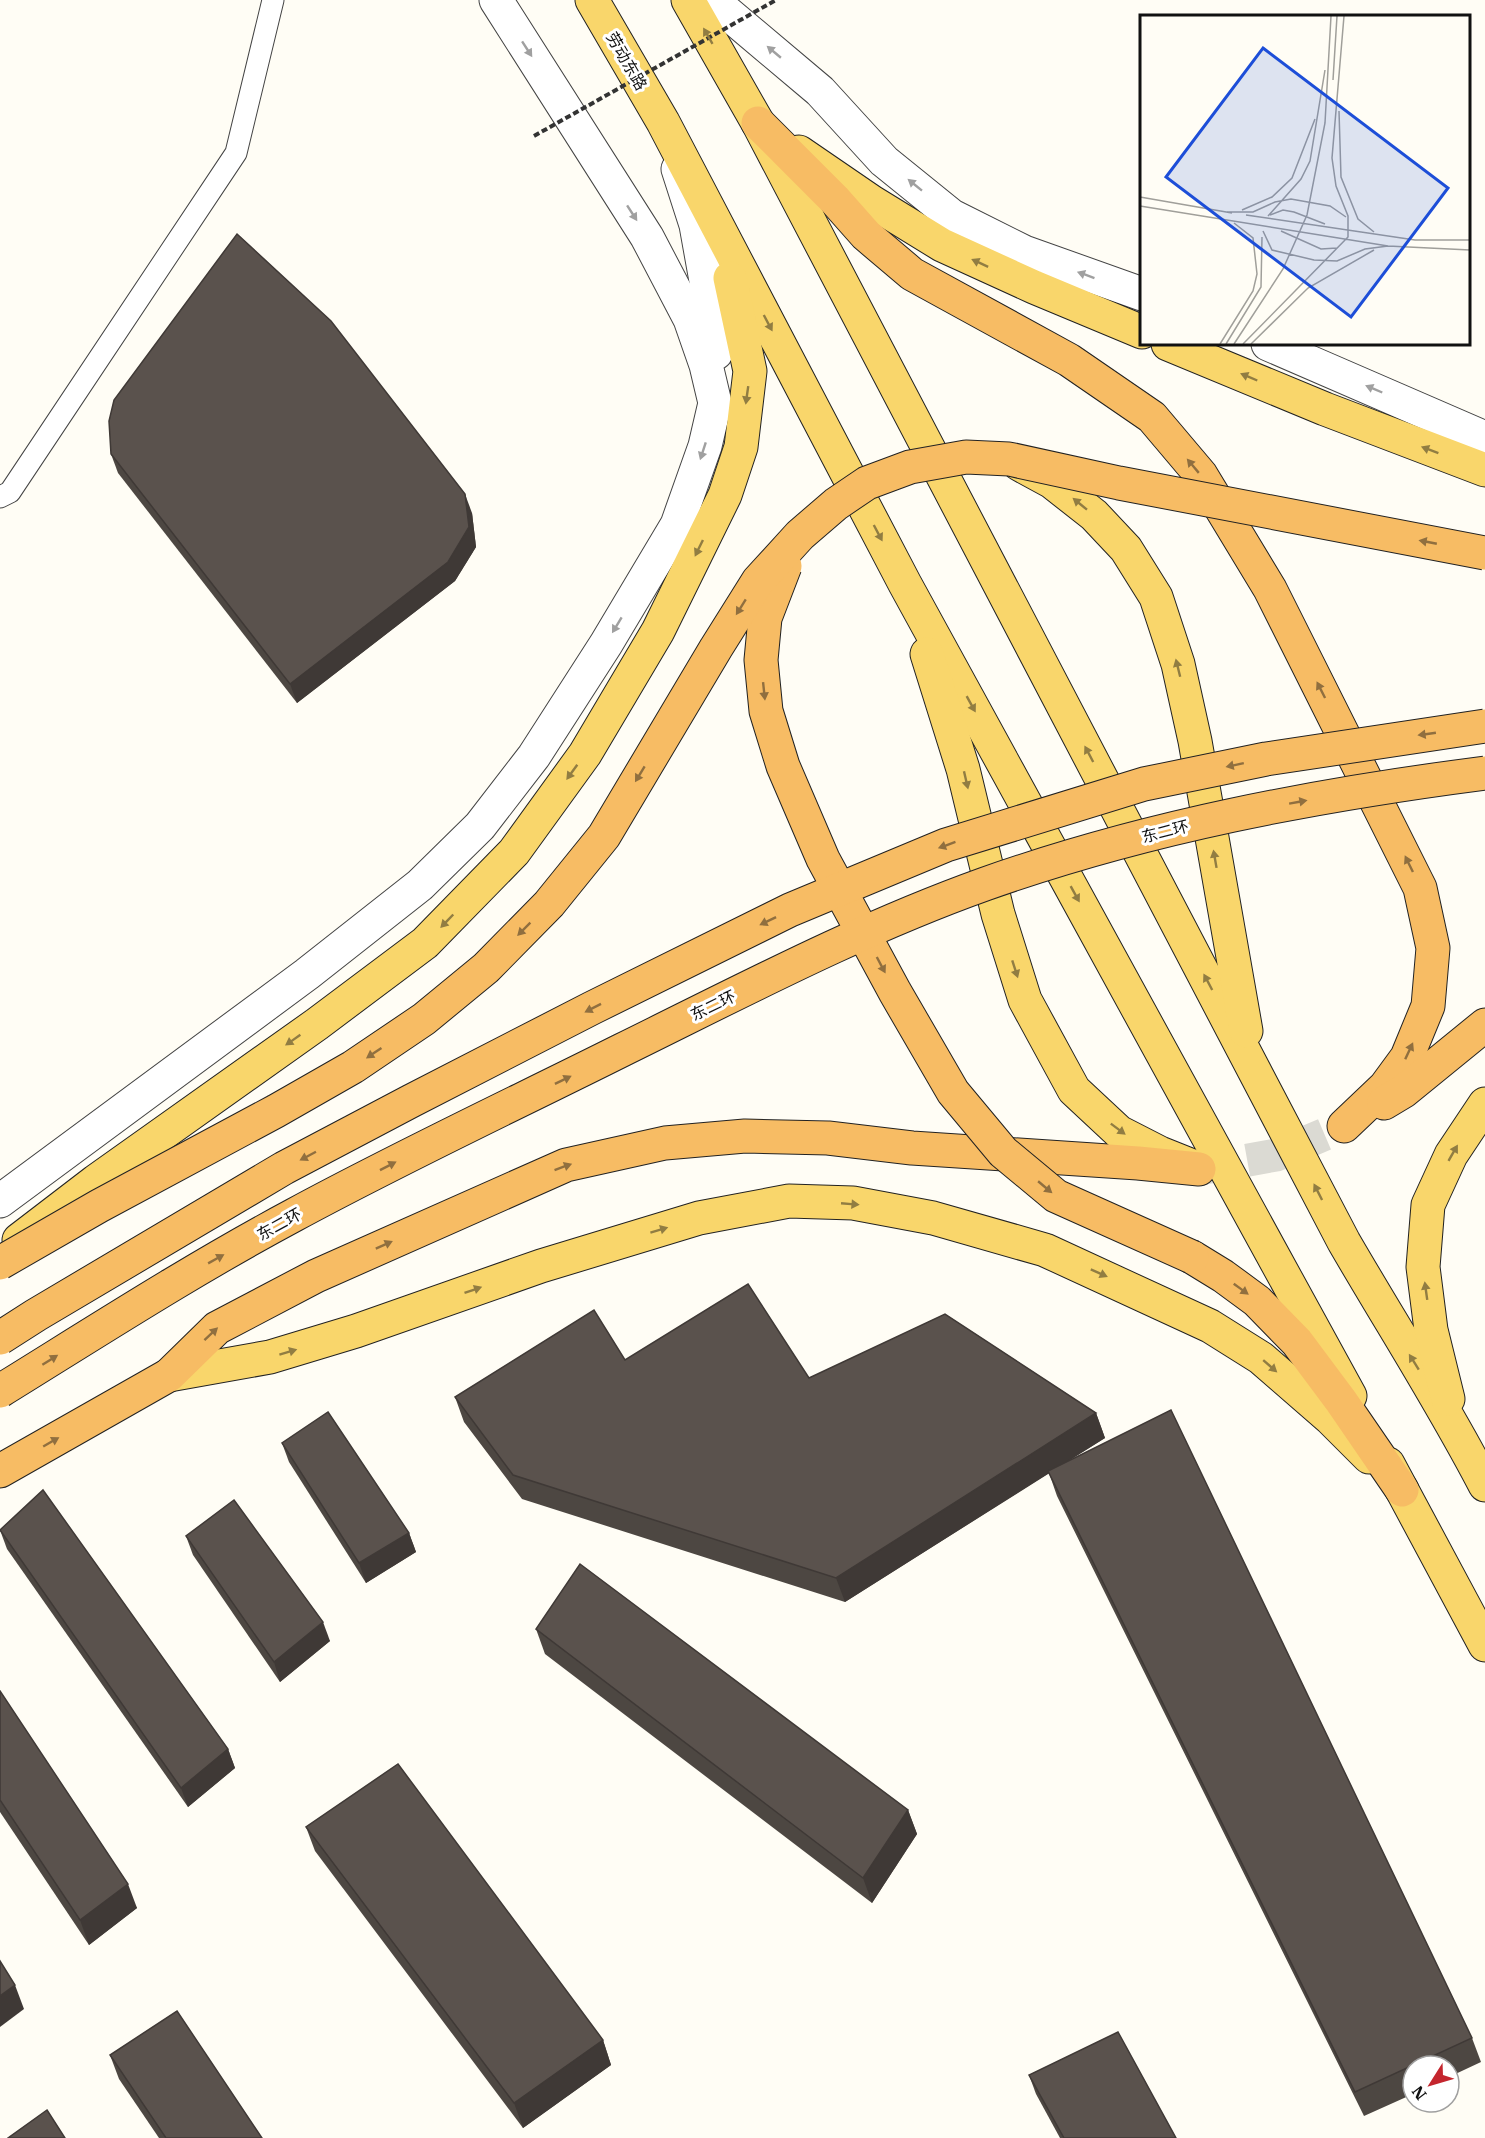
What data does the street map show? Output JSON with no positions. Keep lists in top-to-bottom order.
{
  "streets": {
    "highway": ["东二环"],
    "main road": ["劳动东路"]
  },
  "north": "bottom left"
}
